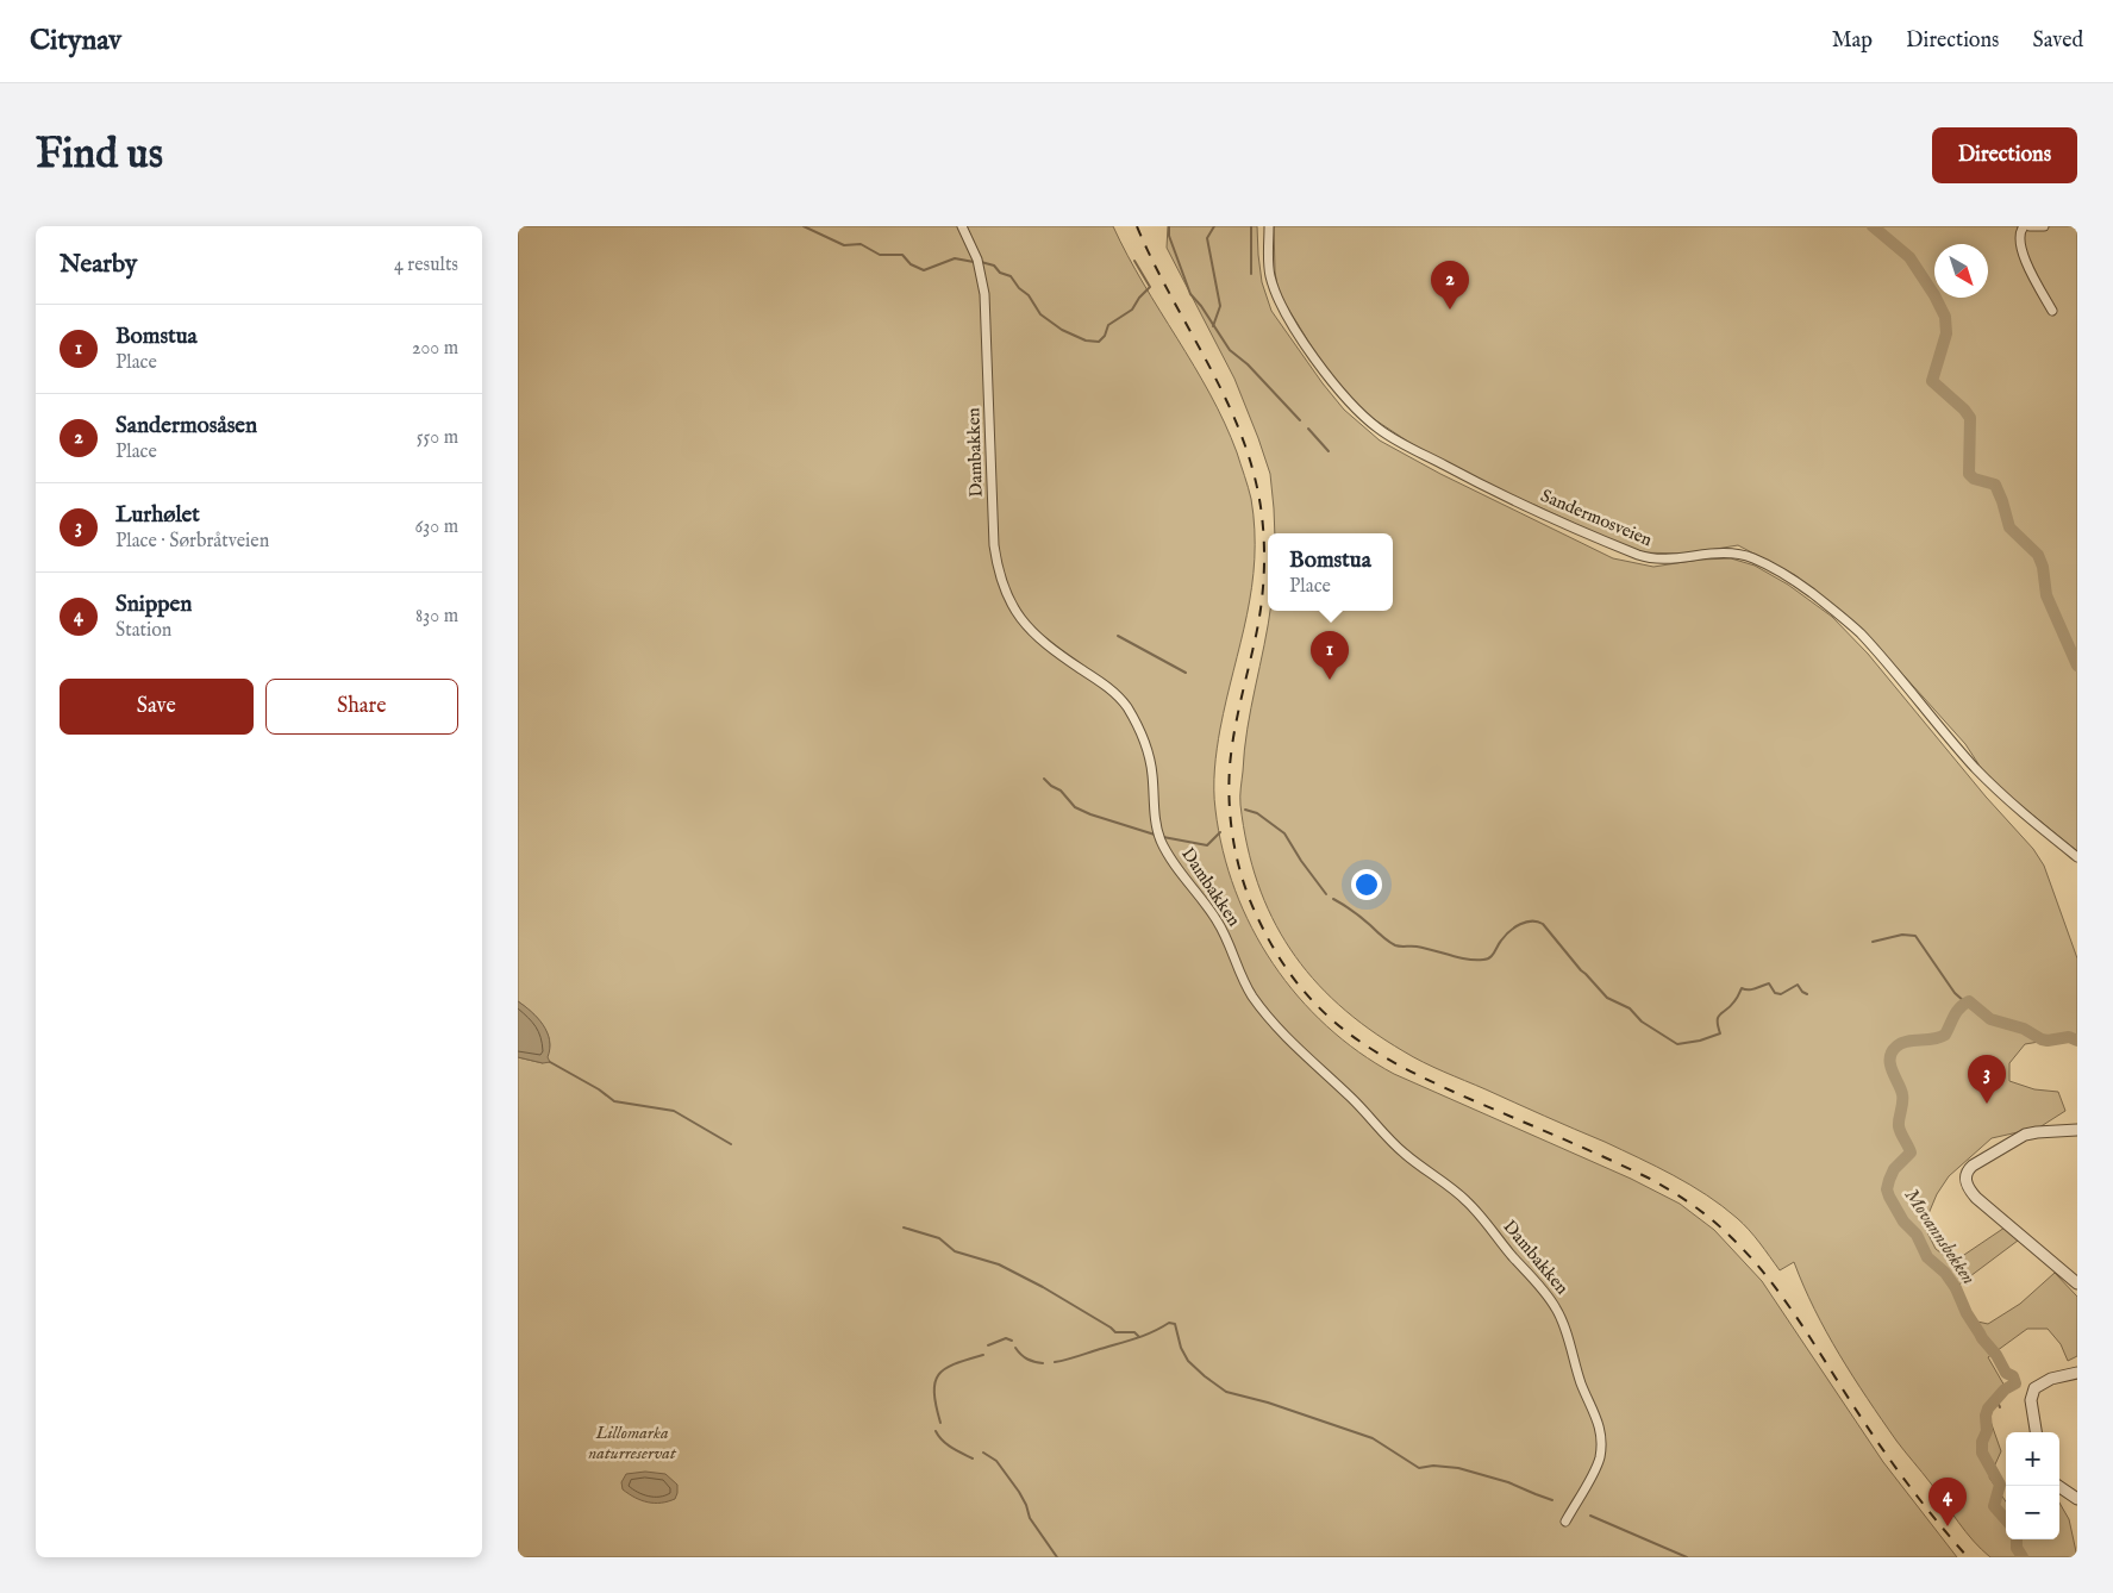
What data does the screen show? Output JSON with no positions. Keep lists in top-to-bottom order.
{
  "streets": {
    "street": ["Dambakken", "Sandermosveien"]
  },
  "water": ["Movannsbekken"],
  "parks": ["Lillomarka naturreservat"],
  "north": "bottom right",
  "page": {
    "header": "Citynav",
    "nav": ["Map", "Directions", "Saved"],
    "buttons": [
      "Directions",
      ["Save", "Share"]
    ],
    "title": "Find us",
    "heading": ["Nearby", "4 results"],
    "pins": [
      "2",
      "1",
      "3",
      "4"
    ],
    "list": [
      {
        "mark": "1",
        "name": "Bomstua",
        "note": "Place",
        "value": "200 m"
      },
      {
        "mark": "2",
        "name": "Sandermosåsen",
        "note": "Place",
        "value": "550 m"
      },
      {
        "mark": "3",
        "name": "Lurhølet",
        "note": "Place · Sørbråtveien",
        "value": "630 m"
      },
      {
        "mark": "4",
        "name": "Snippen",
        "note": "Station",
        "value": "830 m"
      }
    ],
    "popup": ["Bomstua", "Place"],
    "map_buttons": ["+", "−"]
  }
}
